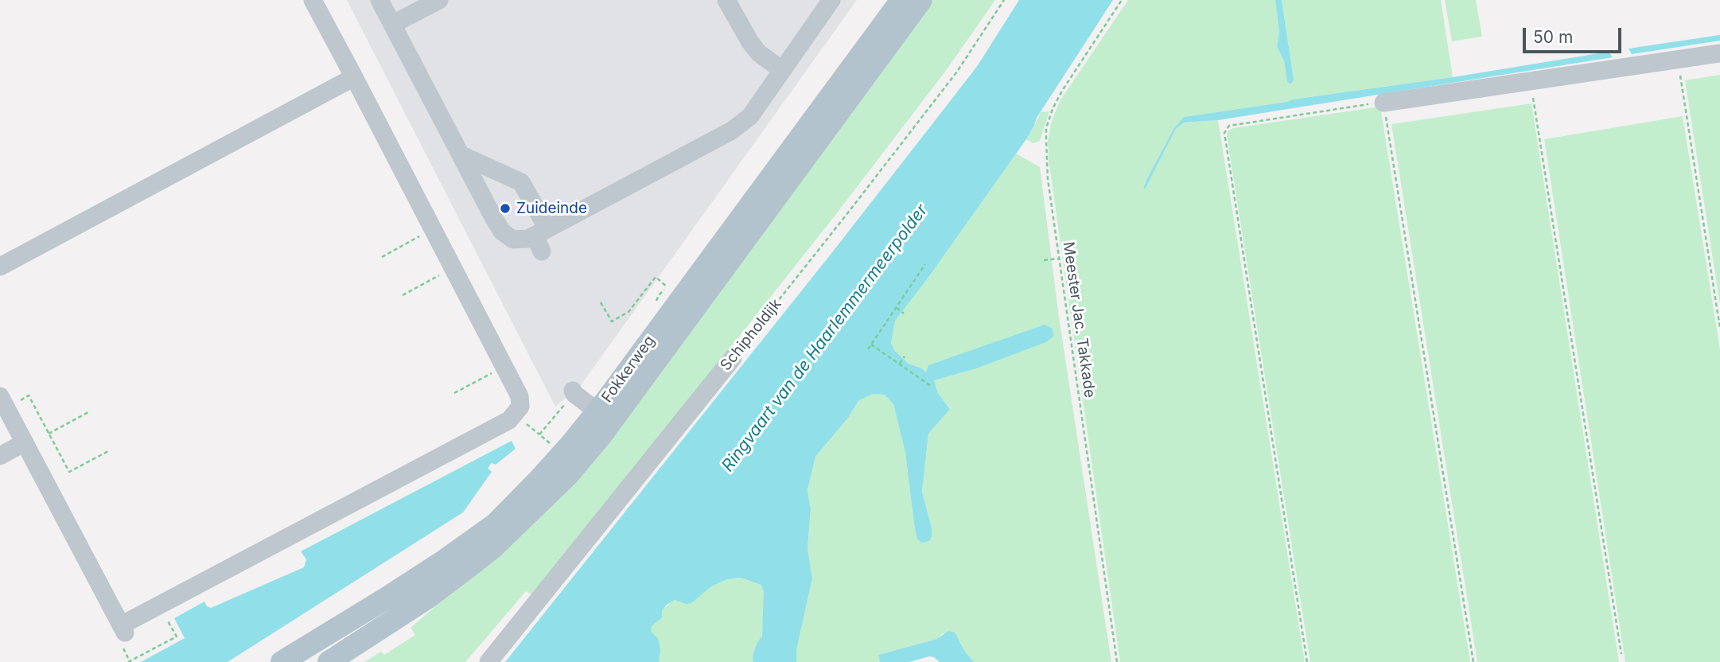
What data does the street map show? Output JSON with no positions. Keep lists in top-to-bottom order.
{
  "streets": {
    "main road": ["Fokkerweg"],
    "street": ["Schipholdijk"],
    "path": ["Meester Jac. Takkade"]
  },
  "water": ["Ringvaart van de Haarlemmermeerpolder"],
  "places": ["Zuideinde"],
  "scale_bar": "50 m"
}
